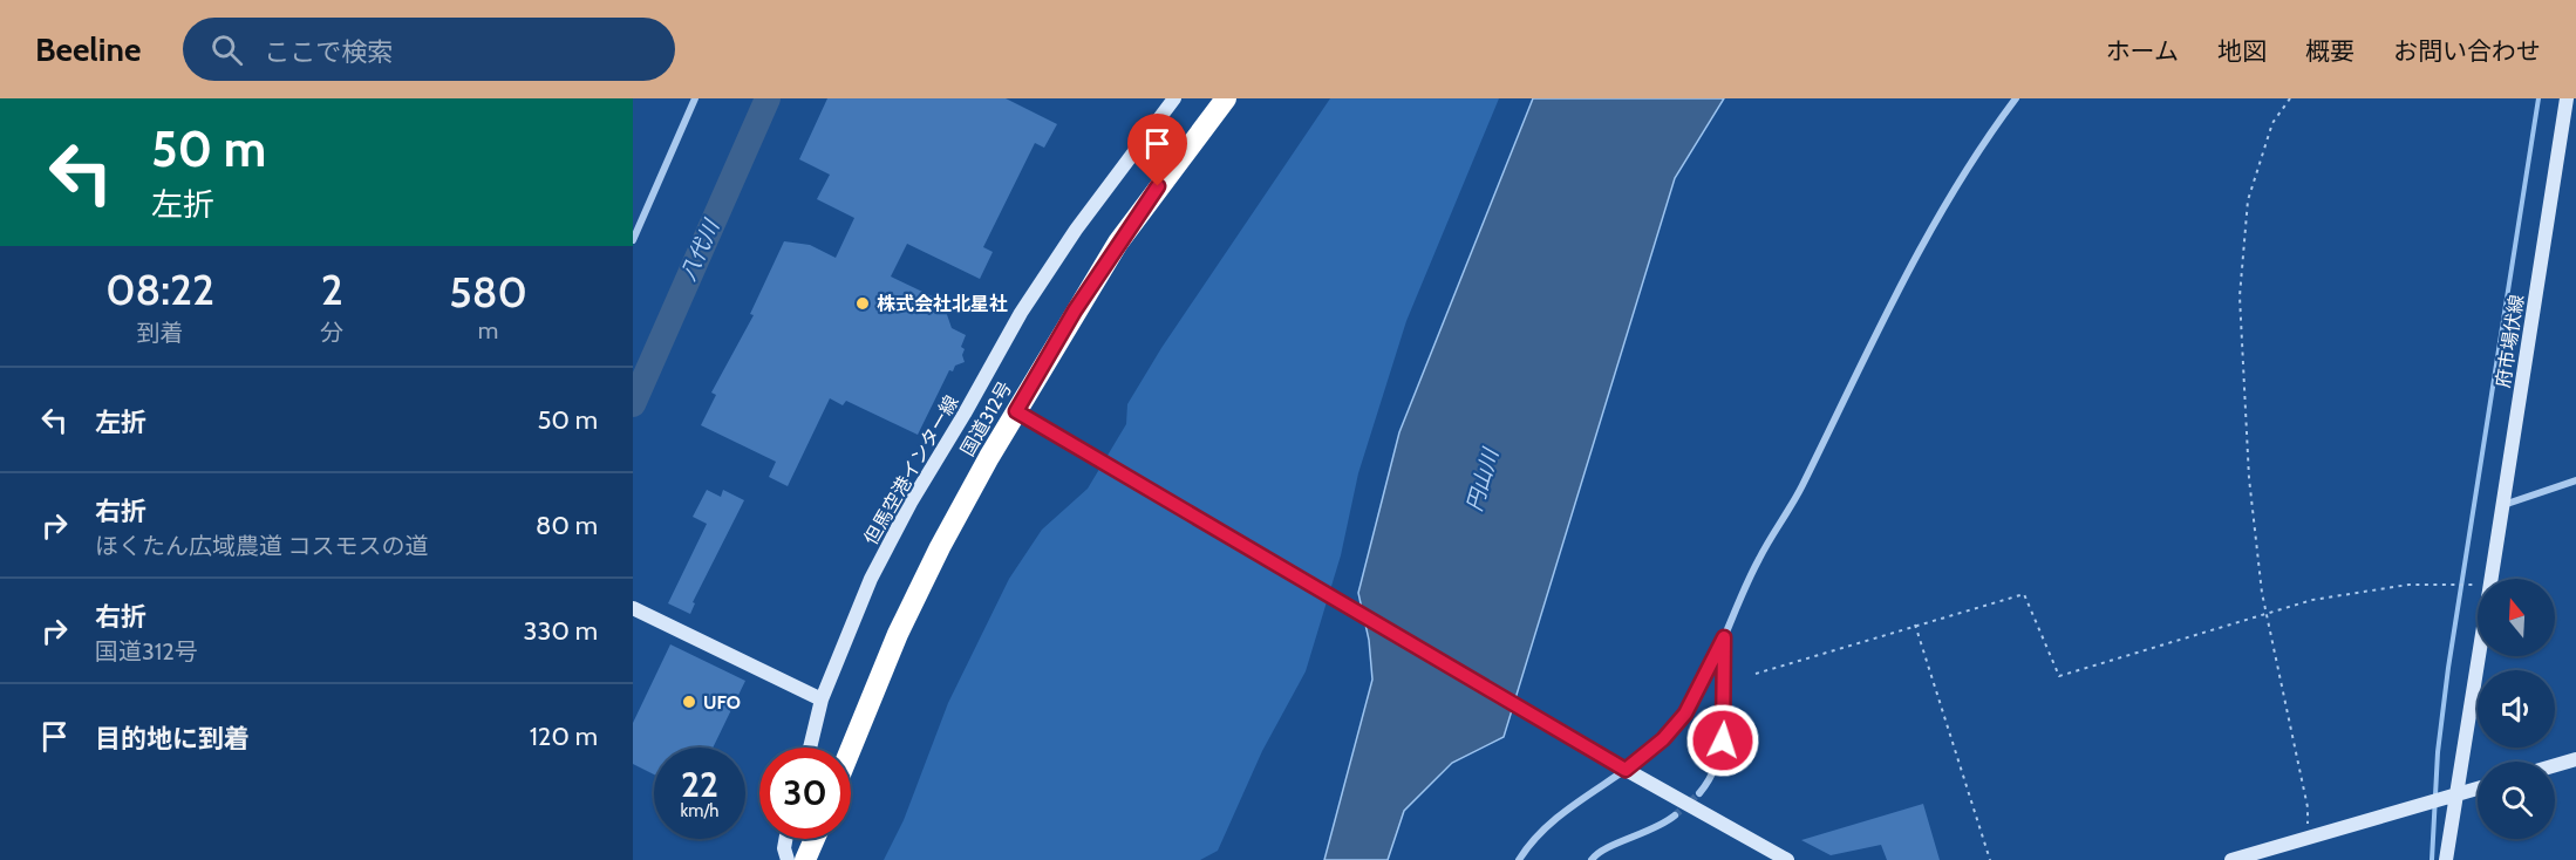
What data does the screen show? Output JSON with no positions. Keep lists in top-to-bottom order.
{
  "streets": {
    "highway": ["国道312号"],
    "main road": ["府市場伏線", "但馬空港インター線"]
  },
  "water": ["八代川", "円山川"],
  "places": ["株式会社北星社", "UFO"],
  "north": "top",
  "page": {
    "header": "Beeline",
    "search": "ここで検索",
    "nav": [
      "ホーム",
      "地図",
      "概要",
      "お問い合わせ"
    ],
    "turn": ["50 m", "左折"],
    "eta": [
      "08:22",
      "到着",
      "2",
      "分",
      "580",
      "m"
    ],
    "list": [
      {
        "name": "左折",
        "value": "50 m"
      },
      {
        "name": "右折",
        "note": "ほくたん広域農道 コスモスの道",
        "value": "80 m"
      },
      {
        "name": "右折",
        "note": "国道312号",
        "value": "330 m"
      },
      {
        "name": "目的地に到着",
        "value": "120 m"
      }
    ],
    "speed": "22 km/h",
    "limit": "30"
  }
}
